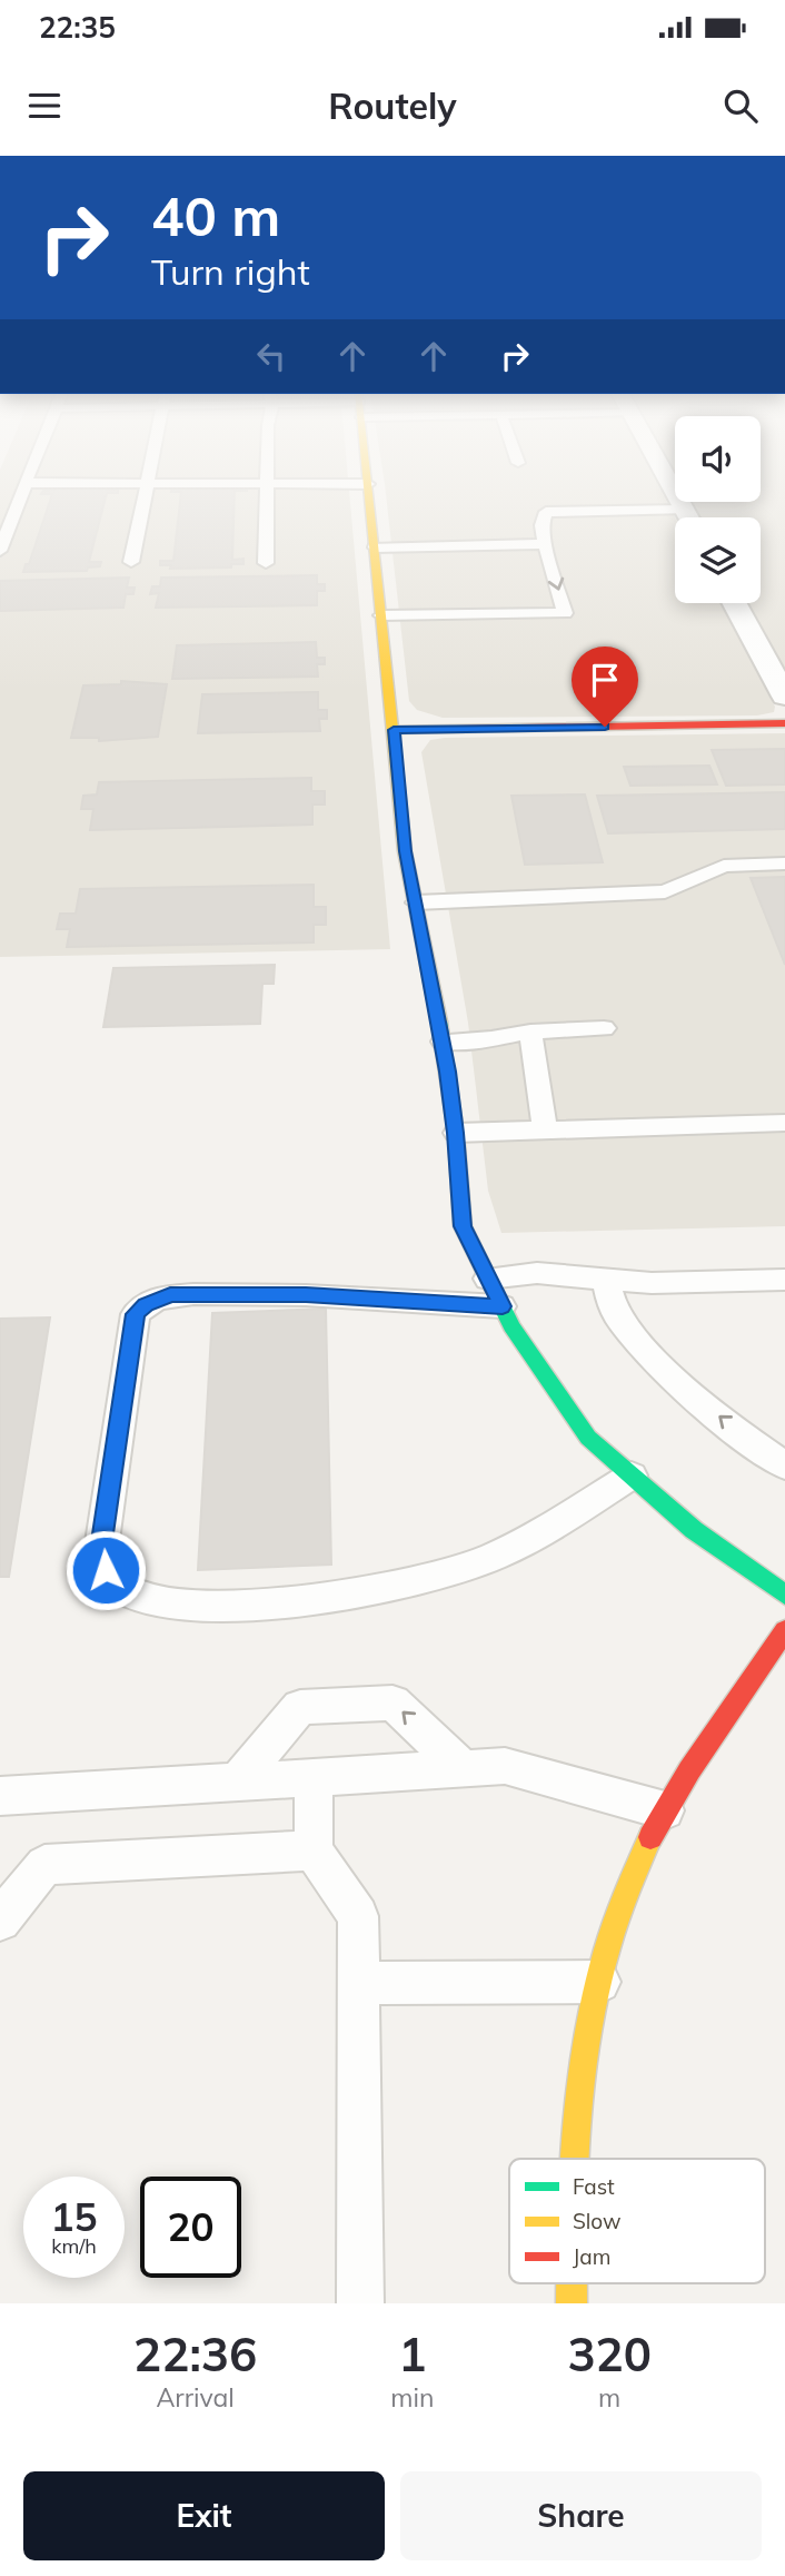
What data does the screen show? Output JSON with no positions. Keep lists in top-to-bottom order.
{
  "legend": ["Fast", "Slow", "Jam"],
  "page": {
    "status": "22:35",
    "header": "Routely",
    "turn": ["40 m", "Turn right"],
    "speed": "15 km/h",
    "limit": "20",
    "eta": [
      "22:36",
      "Arrival",
      "1",
      "min",
      "320",
      "m"
    ],
    "buttons": ["Exit", "Share"]
  }
}
